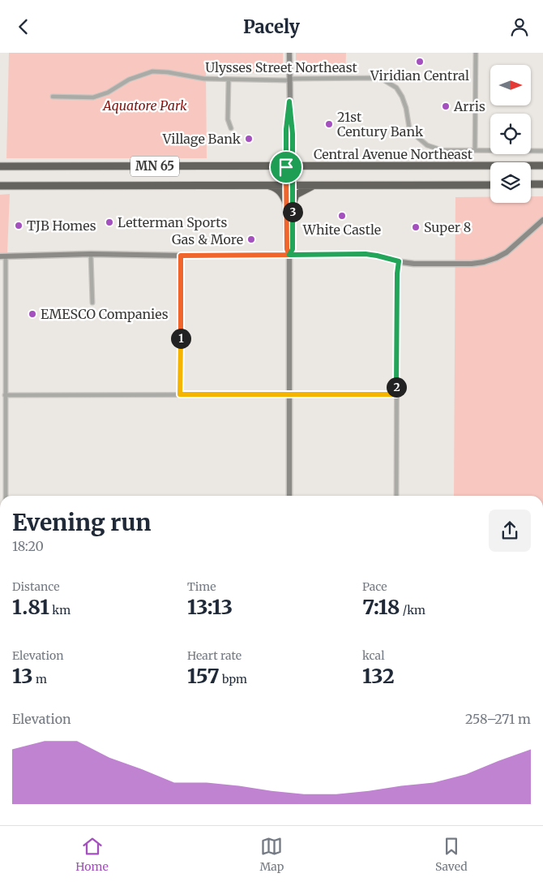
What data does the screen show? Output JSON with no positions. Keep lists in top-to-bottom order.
{
  "streets": {
    "highway": ["Central Avenue Northeast", "MN 65"],
    "street": ["Ulysses Street Northeast"]
  },
  "parks": ["Aquatore Park"],
  "places": [
    "Viridian Central",
    "Arris",
    "21st Century Bank",
    "Village Bank",
    "White Castle",
    "Letterman Sports",
    "TJB Homes",
    "Super 8",
    "Gas & More",
    "EMESCO Companies"
  ],
  "north": "right",
  "page": {
    "header": "Pacely",
    "pins": ["3", "1", "2"],
    "heading": ["Evening run", "18:20"],
    "stats": [
      ["Distance", "1.81 km"],
      ["Time", "13:13"],
      ["Pace", "7:18 /km"],
      ["Elevation", "13 m"],
      ["Heart rate", "157 bpm"],
      ["kcal", "132"]
    ],
    "chart": ["Elevation", "258–271 m"],
    "tabs": ["Home", "Map", "Saved"]
  }
}
